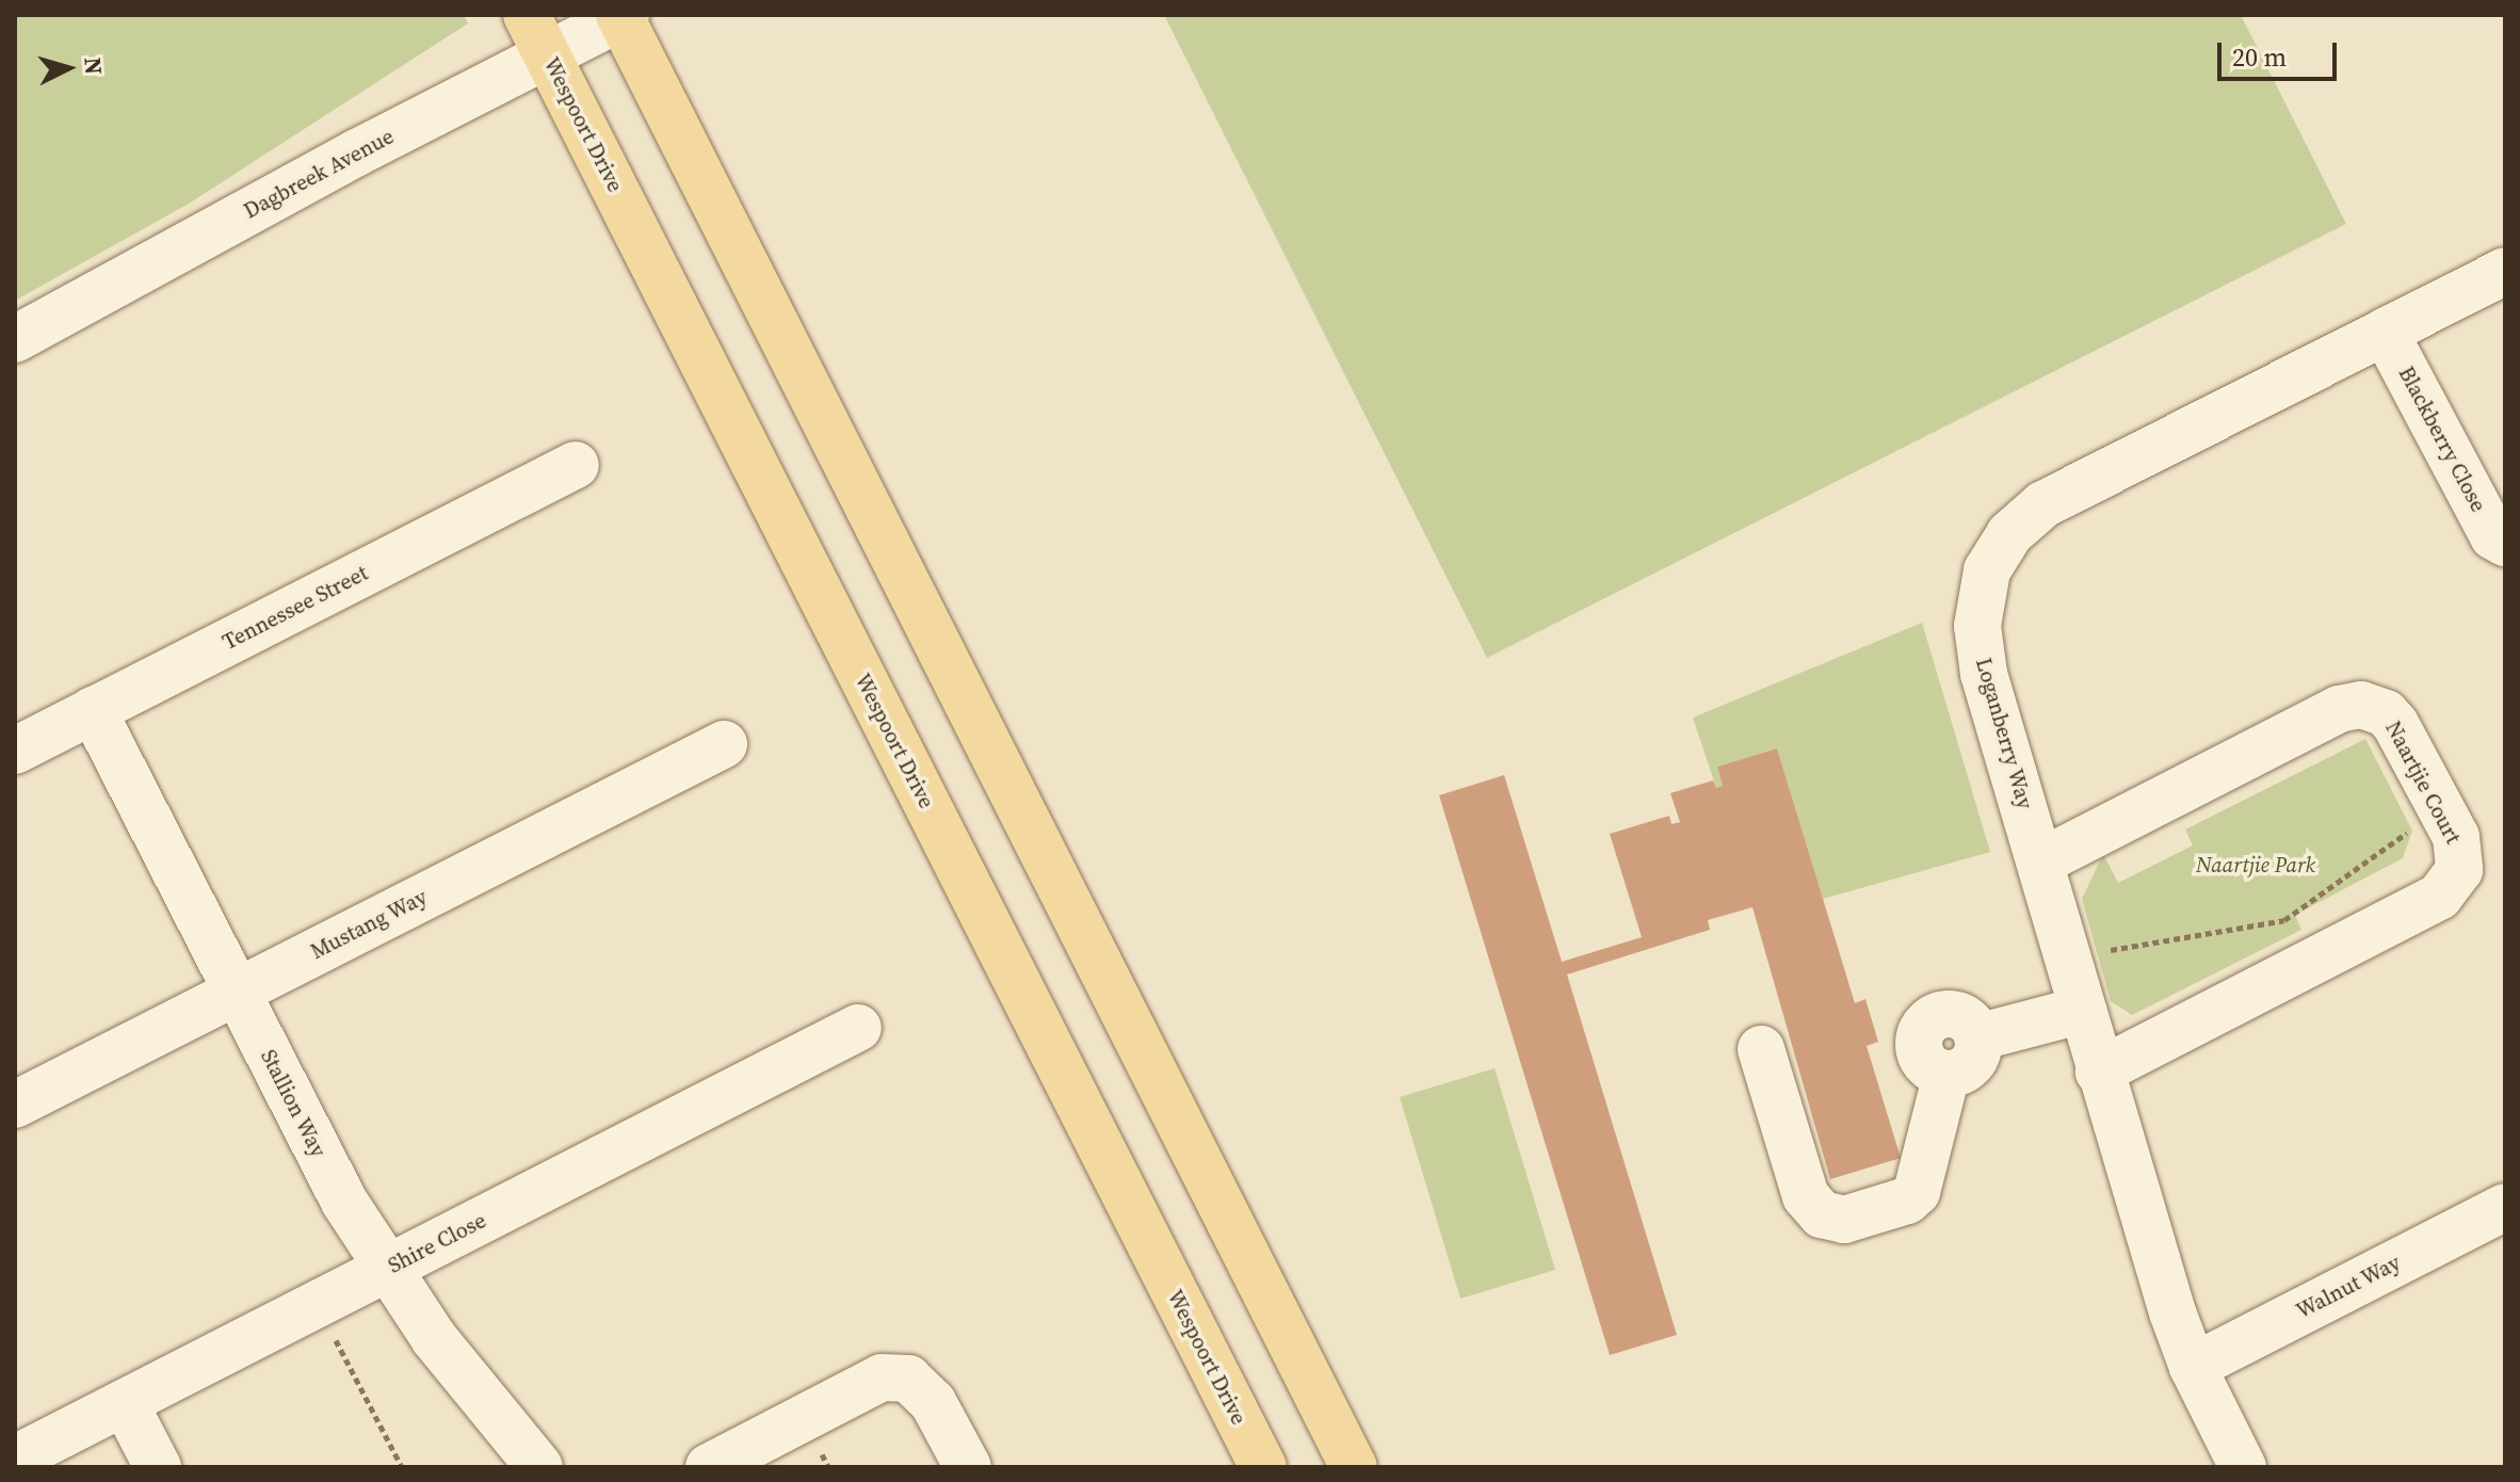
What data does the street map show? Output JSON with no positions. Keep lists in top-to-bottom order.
{
  "streets": {
    "main road": ["Wespoort Drive"],
    "street": [
      "Dagbreek Avenue",
      "Blackberry Close",
      "Tennessee Street",
      "Loganberry Way",
      "Naartjie Court",
      "Mustang Way",
      "Stallion Way",
      "Shire Close",
      "Walnut Way"
    ]
  },
  "crossings": [
    ["Wespoort Drive", "Dagbreek Avenue"],
    ["Blackberry Close", "Loganberry Way"],
    ["Tennessee Street", "Stallion Way"],
    ["Loganberry Way", "Naartjie Court"],
    ["Loganberry Way", "Walnut Way"],
    ["Mustang Way", "Stallion Way"],
    ["Stallion Way", "Shire Close"]
  ],
  "parks": ["Naartjie Park"],
  "scale_bar": "20 m",
  "north": "right"
}
